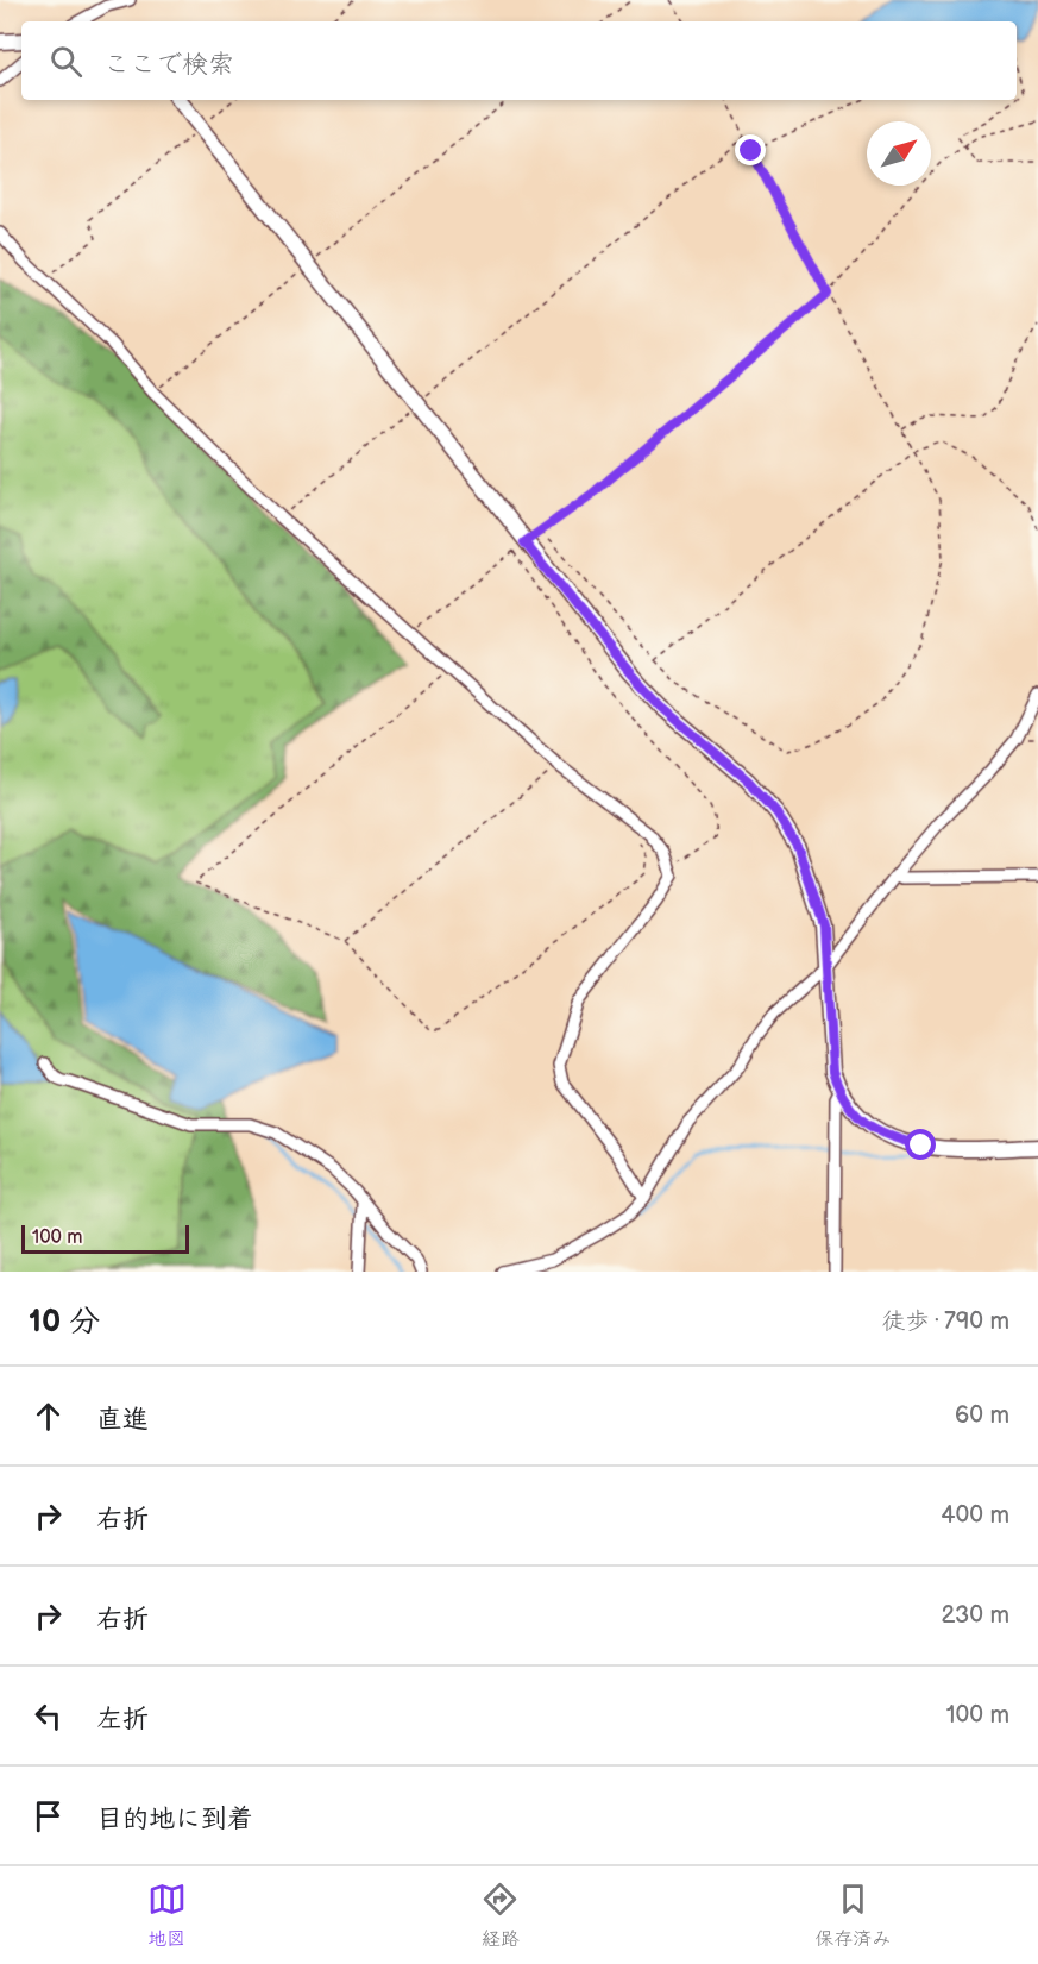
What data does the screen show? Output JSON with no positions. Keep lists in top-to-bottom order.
{
  "scale_bar": "100 m",
  "north": "top right",
  "page": {
    "search": "ここで検索",
    "scale": "100 m",
    "heading": ["10 分", "徒歩 · 790 m"],
    "list": [
      ["直進", "60 m"],
      ["右折", "400 m"],
      ["右折", "230 m"],
      ["左折", "100 m"],
      "目的地に到着"
    ],
    "nav": ["地図", "経路", "保存済み"]
  }
}
